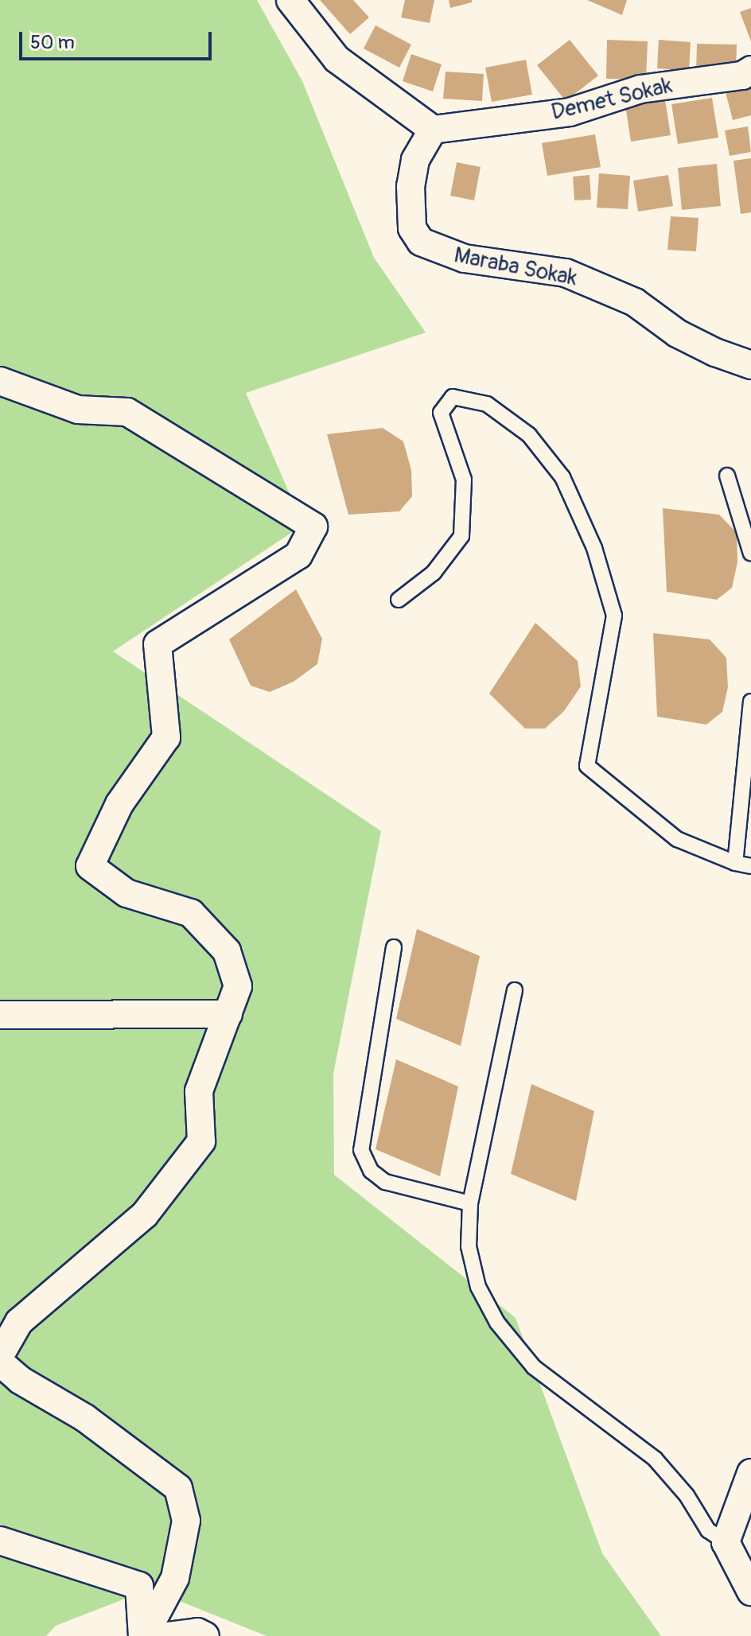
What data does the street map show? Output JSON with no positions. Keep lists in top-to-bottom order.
{
  "streets": {
    "street": ["Demet Sokak", "Maraba Sokak"]
  },
  "crossings": [
    ["Demet Sokak", "Maraba Sokak"]
  ],
  "scale_bar": "50 m"
}
